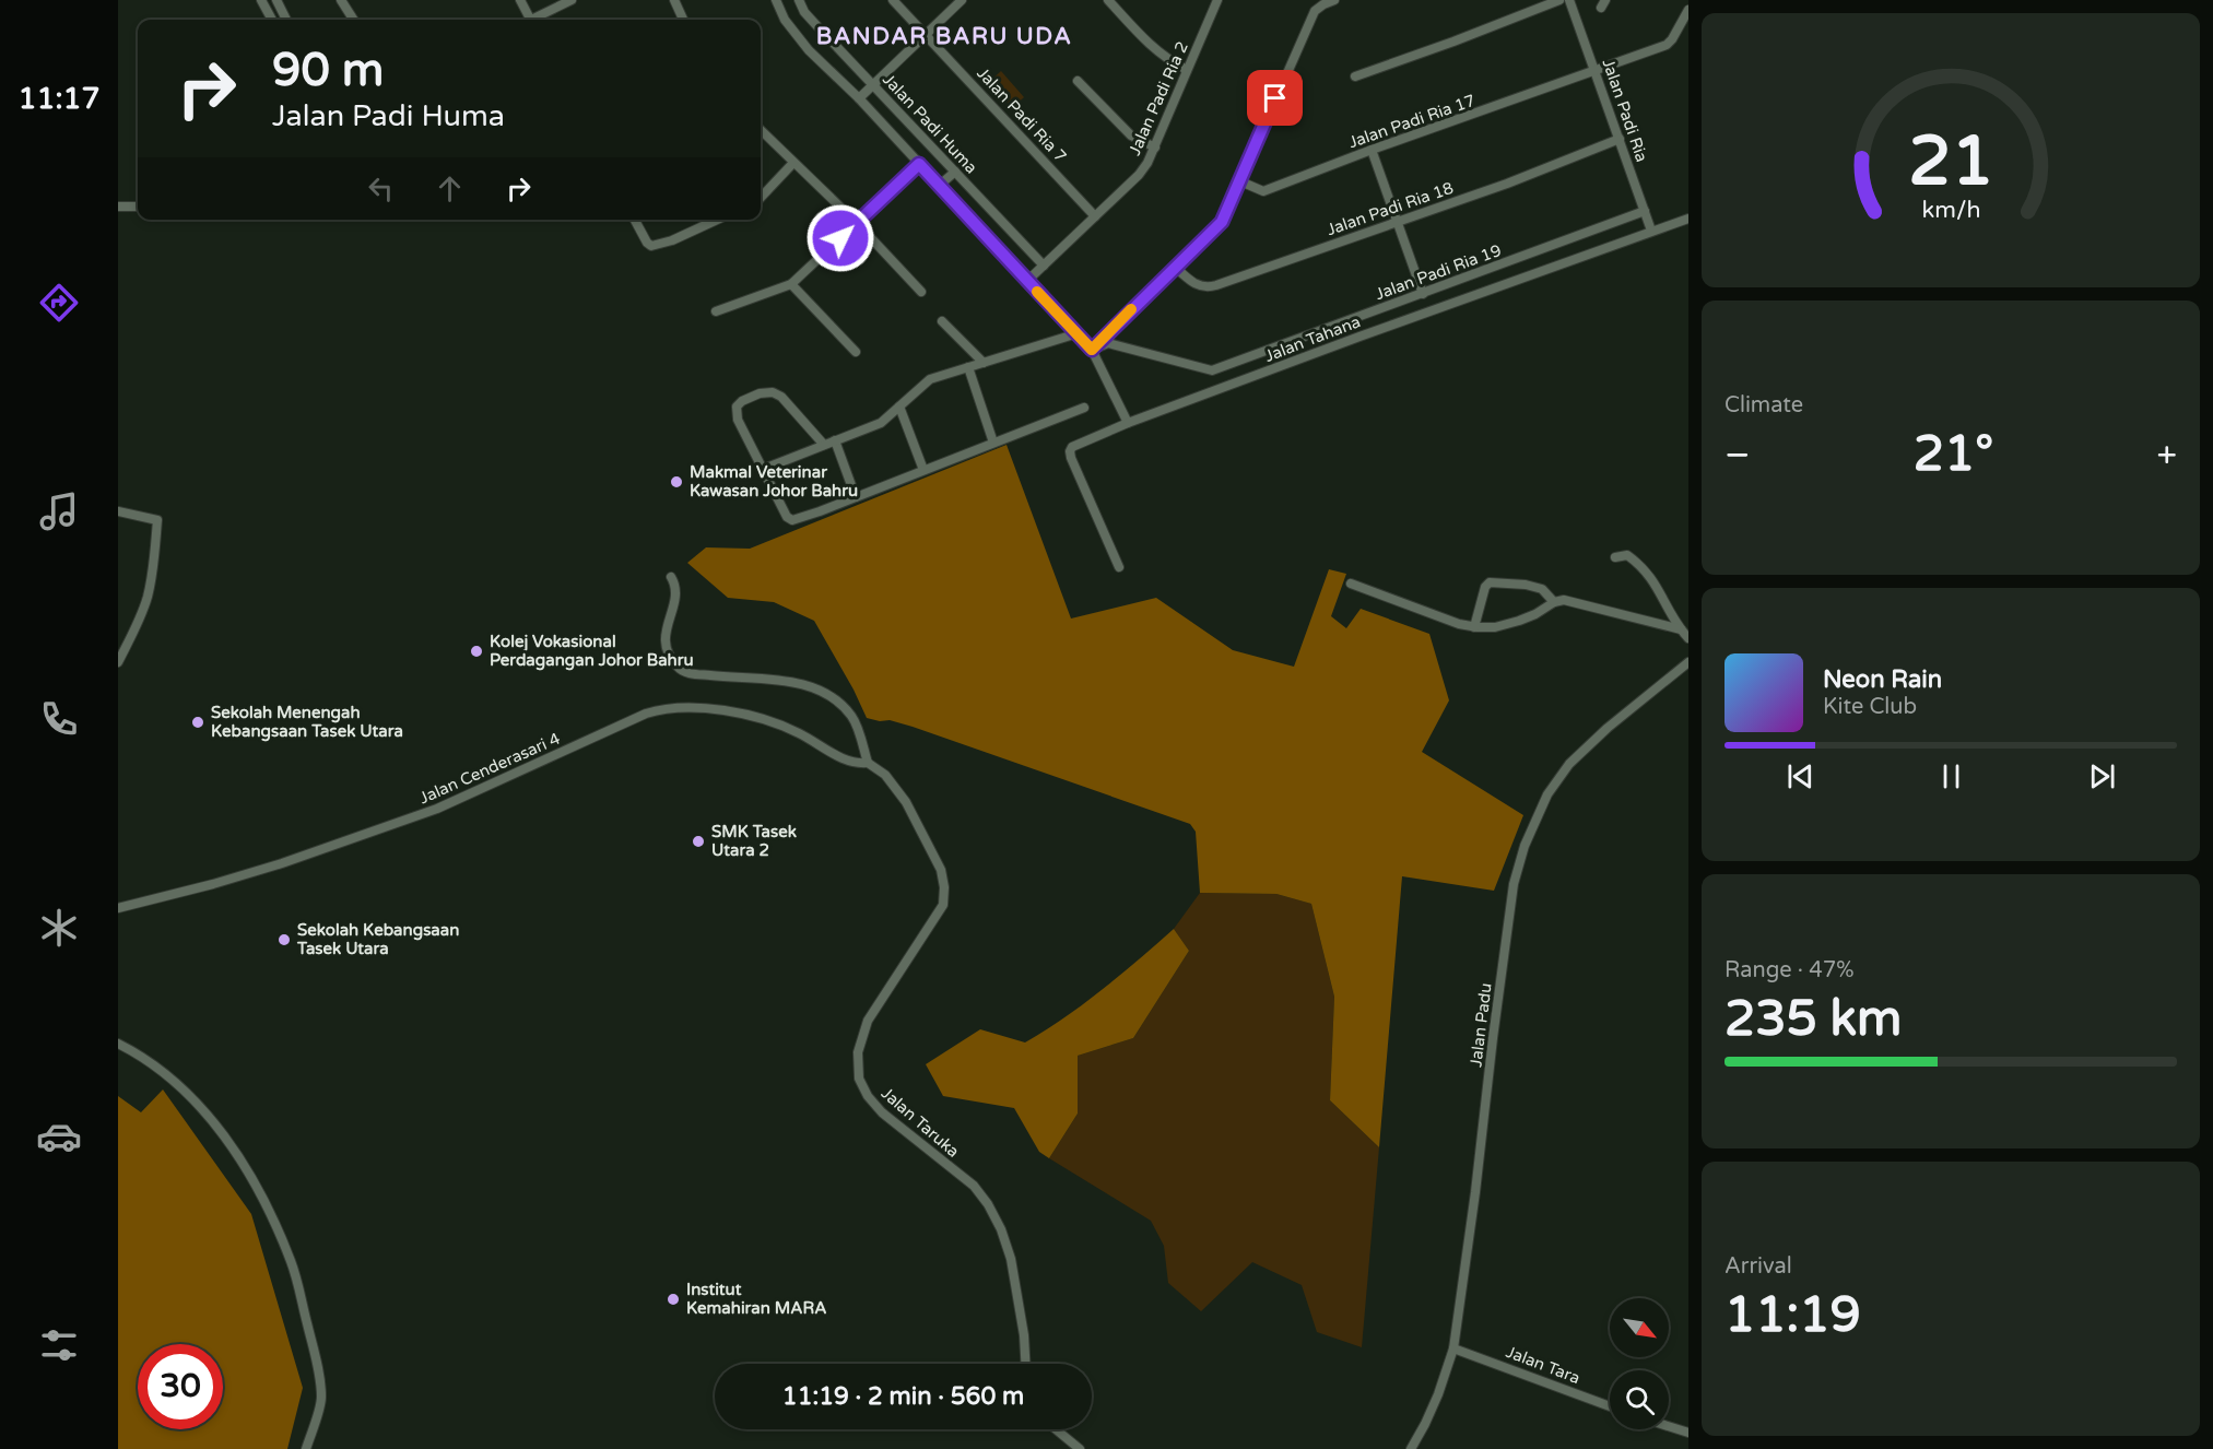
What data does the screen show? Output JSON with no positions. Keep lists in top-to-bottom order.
{
  "streets": {
    "street": [
      "Jalan Padi Ria 2",
      "Jalan Padi Ria",
      "Jalan Padi Ria 7",
      "Jalan Padi Ria 17",
      "Jalan Padi Huma",
      "Jalan Padi Ria 18",
      "Jalan Padi Ria 19",
      "Jalan Tahana",
      "Jalan Cenderasari 4",
      "Jalan Padu",
      "Jalan Taruka",
      "Jalan Tara"
    ]
  },
  "crossings": [
    ["Jalan Padi Ria 2", "Jalan Padi Ria 7"],
    ["Jalan Padi Ria 2", "Jalan Padi Huma"],
    ["Jalan Padi Ria", "Jalan Padi Ria 17"],
    ["Jalan Padi Ria", "Jalan Padi Ria 18"],
    ["Jalan Padi Ria", "Jalan Padi Ria 19"],
    ["Jalan Padi Ria", "Jalan Tahana"],
    ["Jalan Cenderasari 4", "Jalan Taruka"],
    ["Jalan Padu", "Jalan Tara"]
  ],
  "districts": ["BANDAR BARU UDA"],
  "places": [
    "Makmal Veterinar Kawasan Johor Bahru",
    "Kolej Vokasional Perdagangan Johor Bahru",
    "Sekolah Menengah Kebangsaan Tasek Utara",
    "SMK Tasek Utara 2",
    "Sekolah Kebangsaan Tasek Utara",
    "Institut Kemahiran MARA"
  ],
  "north": "bottom right",
  "page": {
    "tabs": "11:17",
    "turn": ["90 m", "Jalan Padi Huma"],
    "tile": [
      "Climate",
      ["Range · 47%", "235 km"],
      ["Arrival", "11:19"]
    ],
    "heat": ["−", "21°", "+"],
    "song": ["Neon Rain", "Kite Club"],
    "limit": "30",
    "trip": "11:19 · 2 min · 560 m",
    "gauge": ["21", "km/h"]
  }
}
